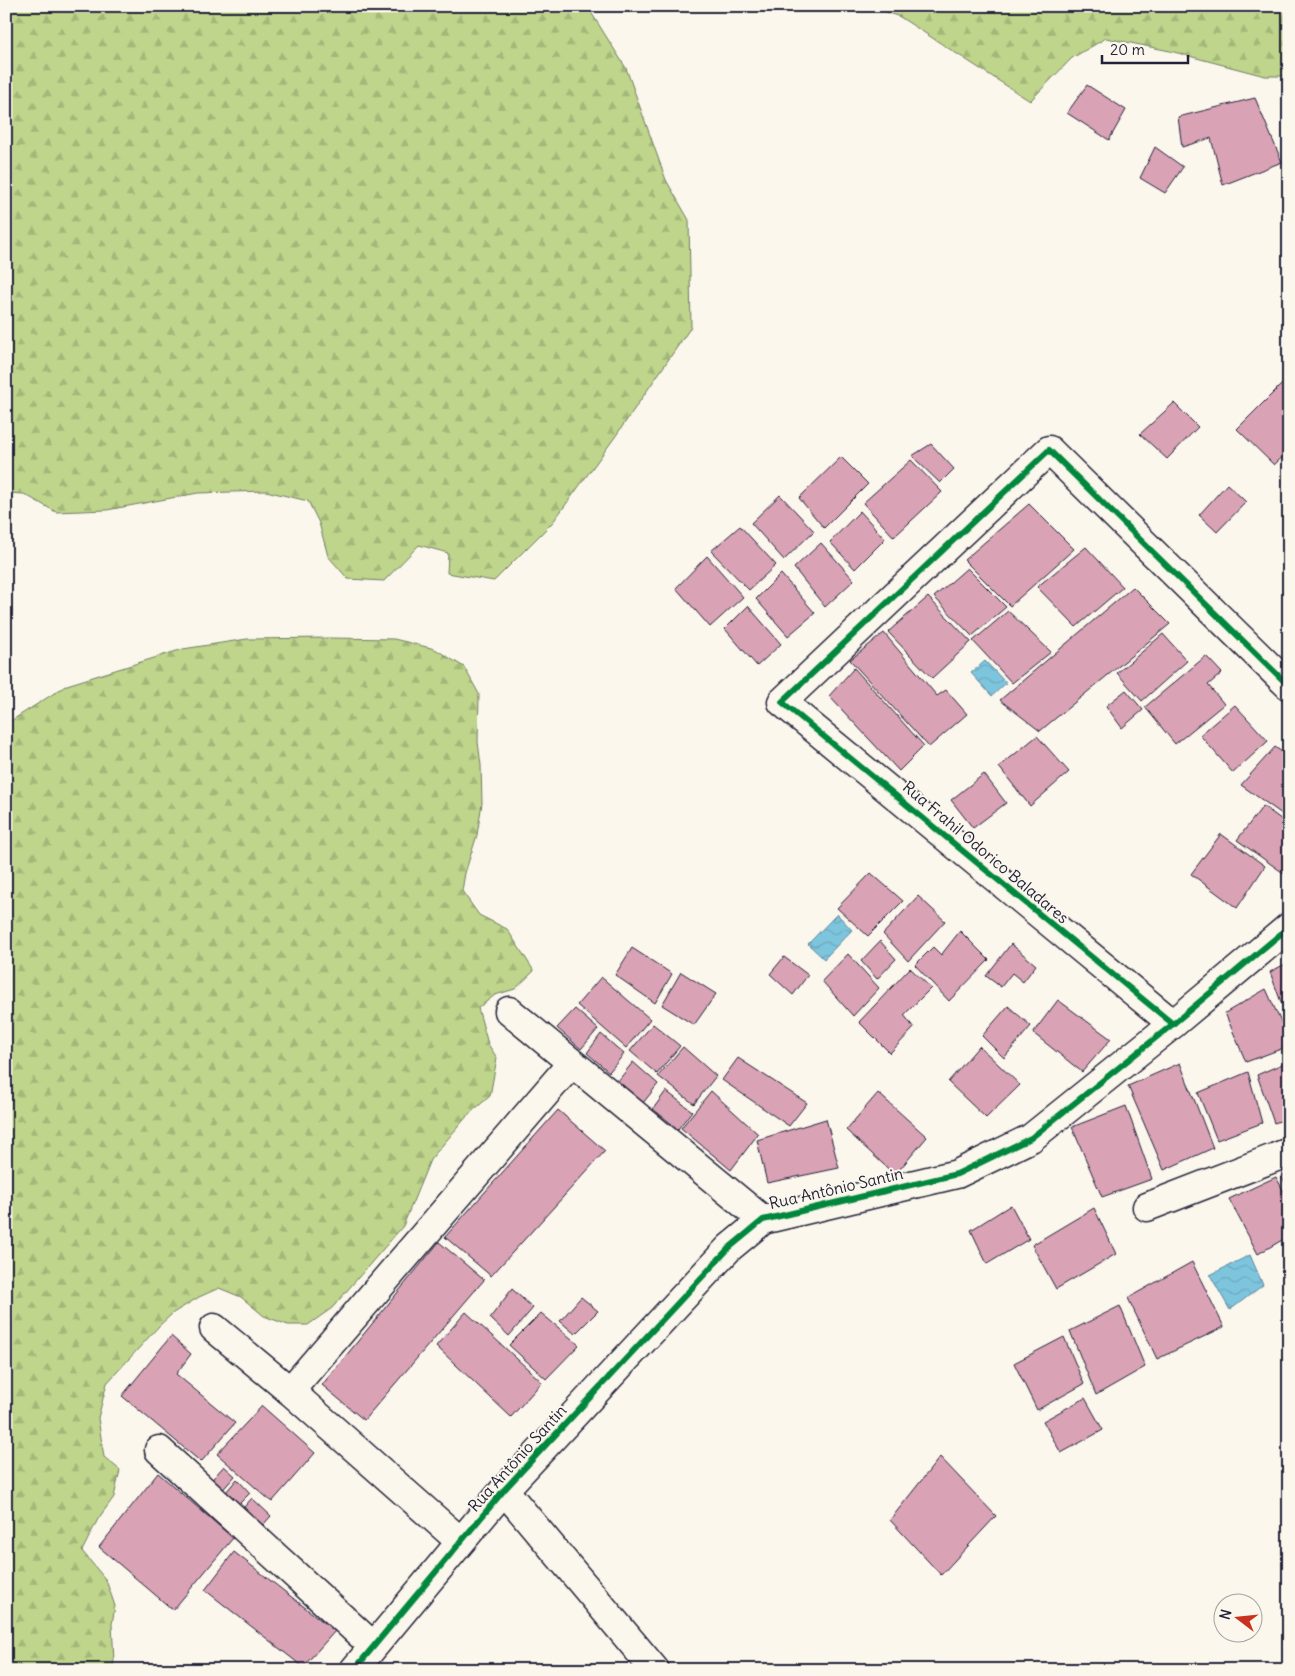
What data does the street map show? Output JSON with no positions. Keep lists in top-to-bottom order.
{
  "streets": {
    "street": ["Rua Frahil Odorico Baladares", "Rua Antônio Santin"]
  },
  "crossings": [
    ["Rua Frahil Odorico Baladares", "Rua Antônio Santin"]
  ],
  "scale_bar": "20 m",
  "north": "left"
}
